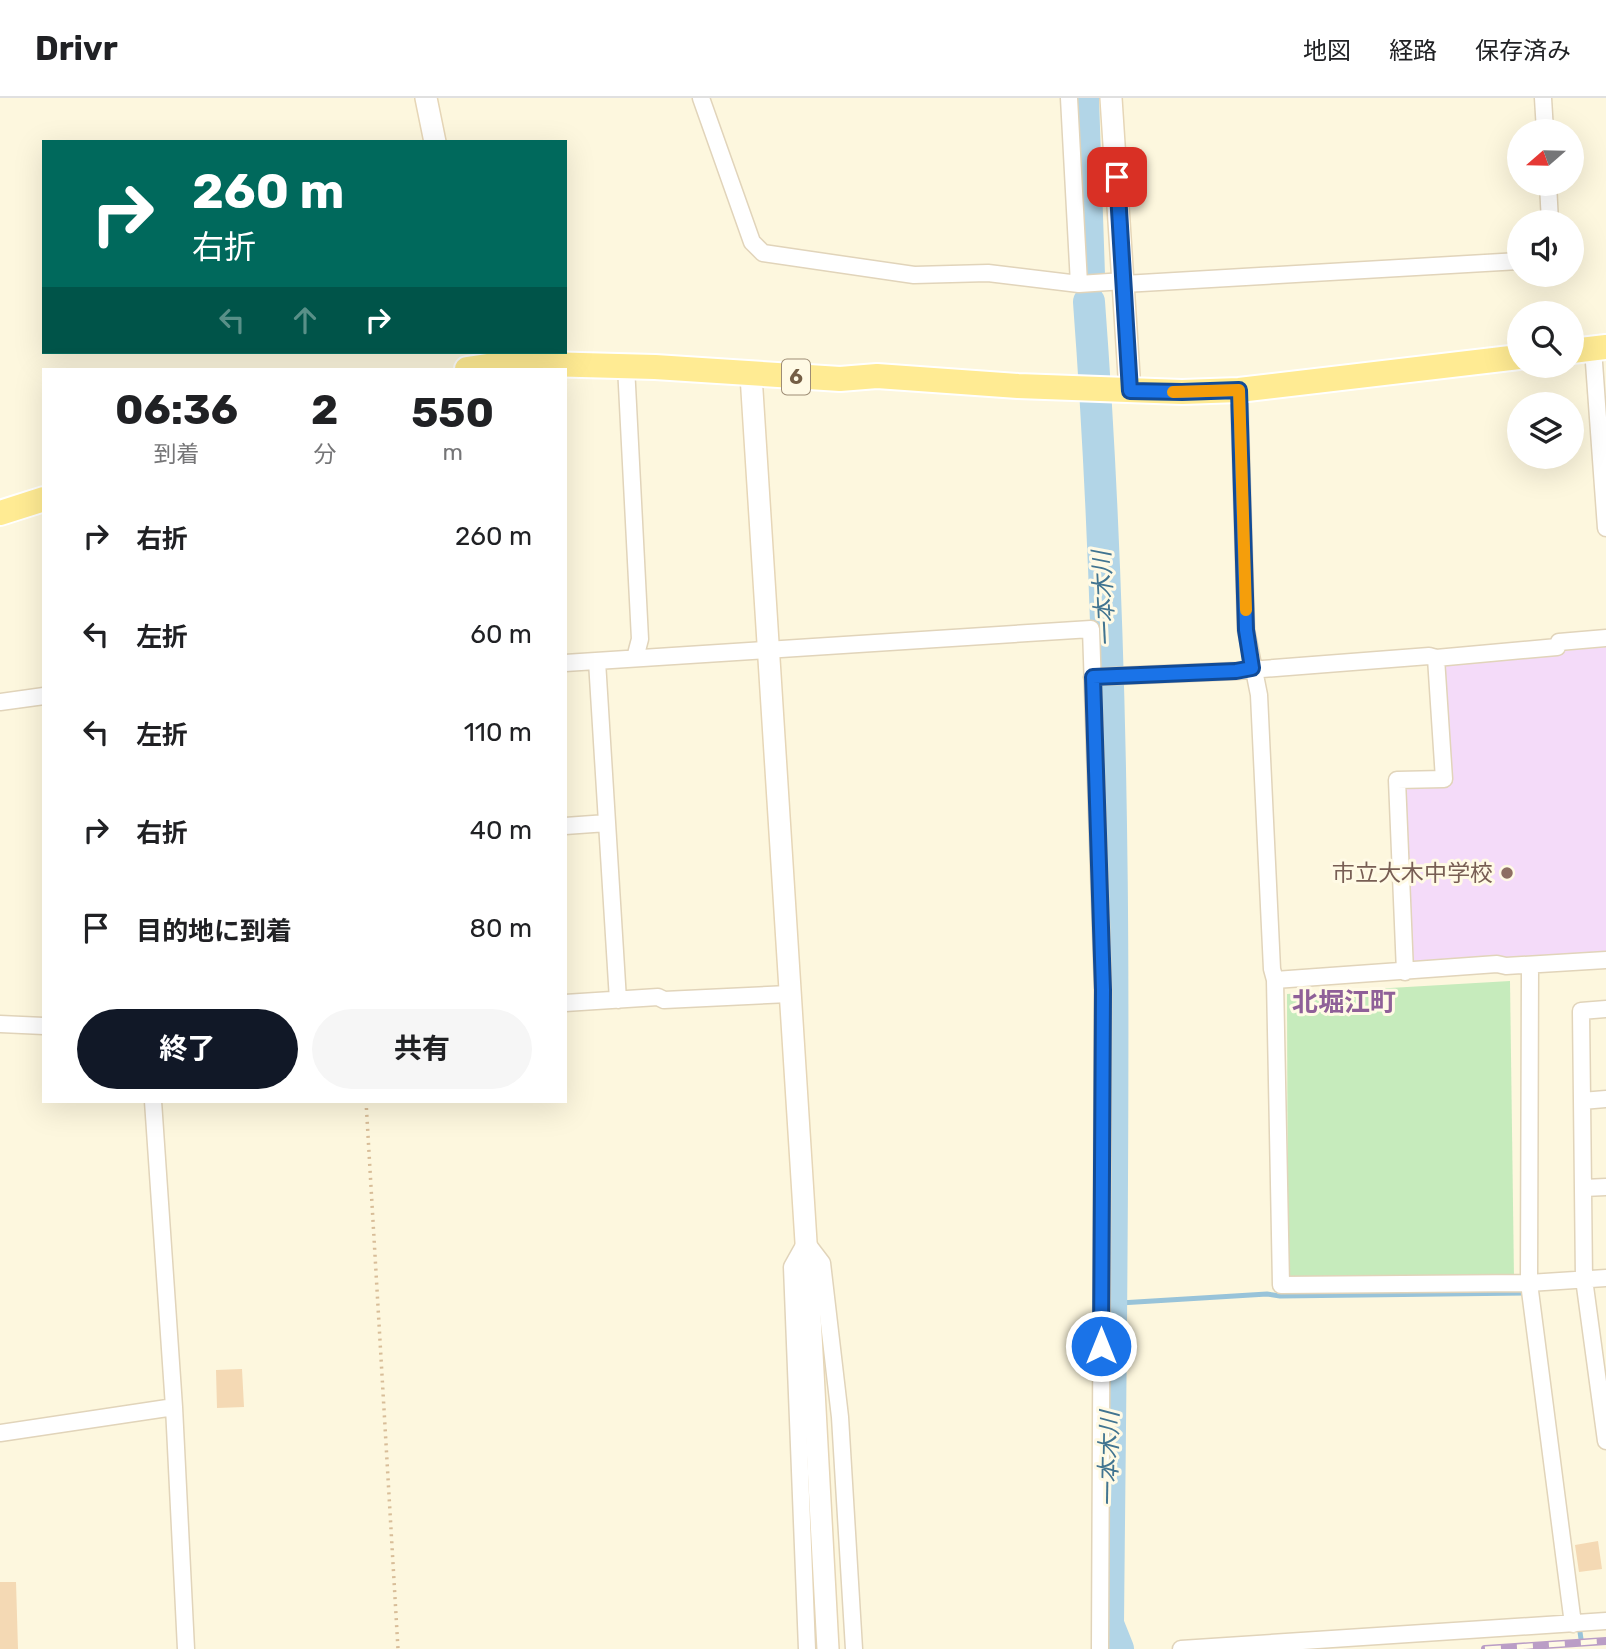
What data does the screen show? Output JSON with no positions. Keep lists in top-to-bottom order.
{
  "streets": {
    "main road": ["6"]
  },
  "districts": ["北堀江町"],
  "water": ["一本木川"],
  "places": ["市立大木中学校"],
  "north": "left",
  "page": {
    "header": "Drivr",
    "nav": ["地図", "経路", "保存済み"],
    "turn": ["260 m", "右折"],
    "eta": [
      "06:36",
      "到着",
      "2",
      "分",
      "550",
      "m"
    ],
    "list": [
      {
        "name": "右折",
        "value": "260 m"
      },
      {
        "name": "左折",
        "value": "60 m"
      },
      {
        "name": "左折",
        "value": "110 m"
      },
      {
        "name": "右折",
        "value": "40 m"
      },
      {
        "name": "目的地に到着",
        "value": "80 m"
      }
    ],
    "buttons": ["終了", "共有"]
  }
}
